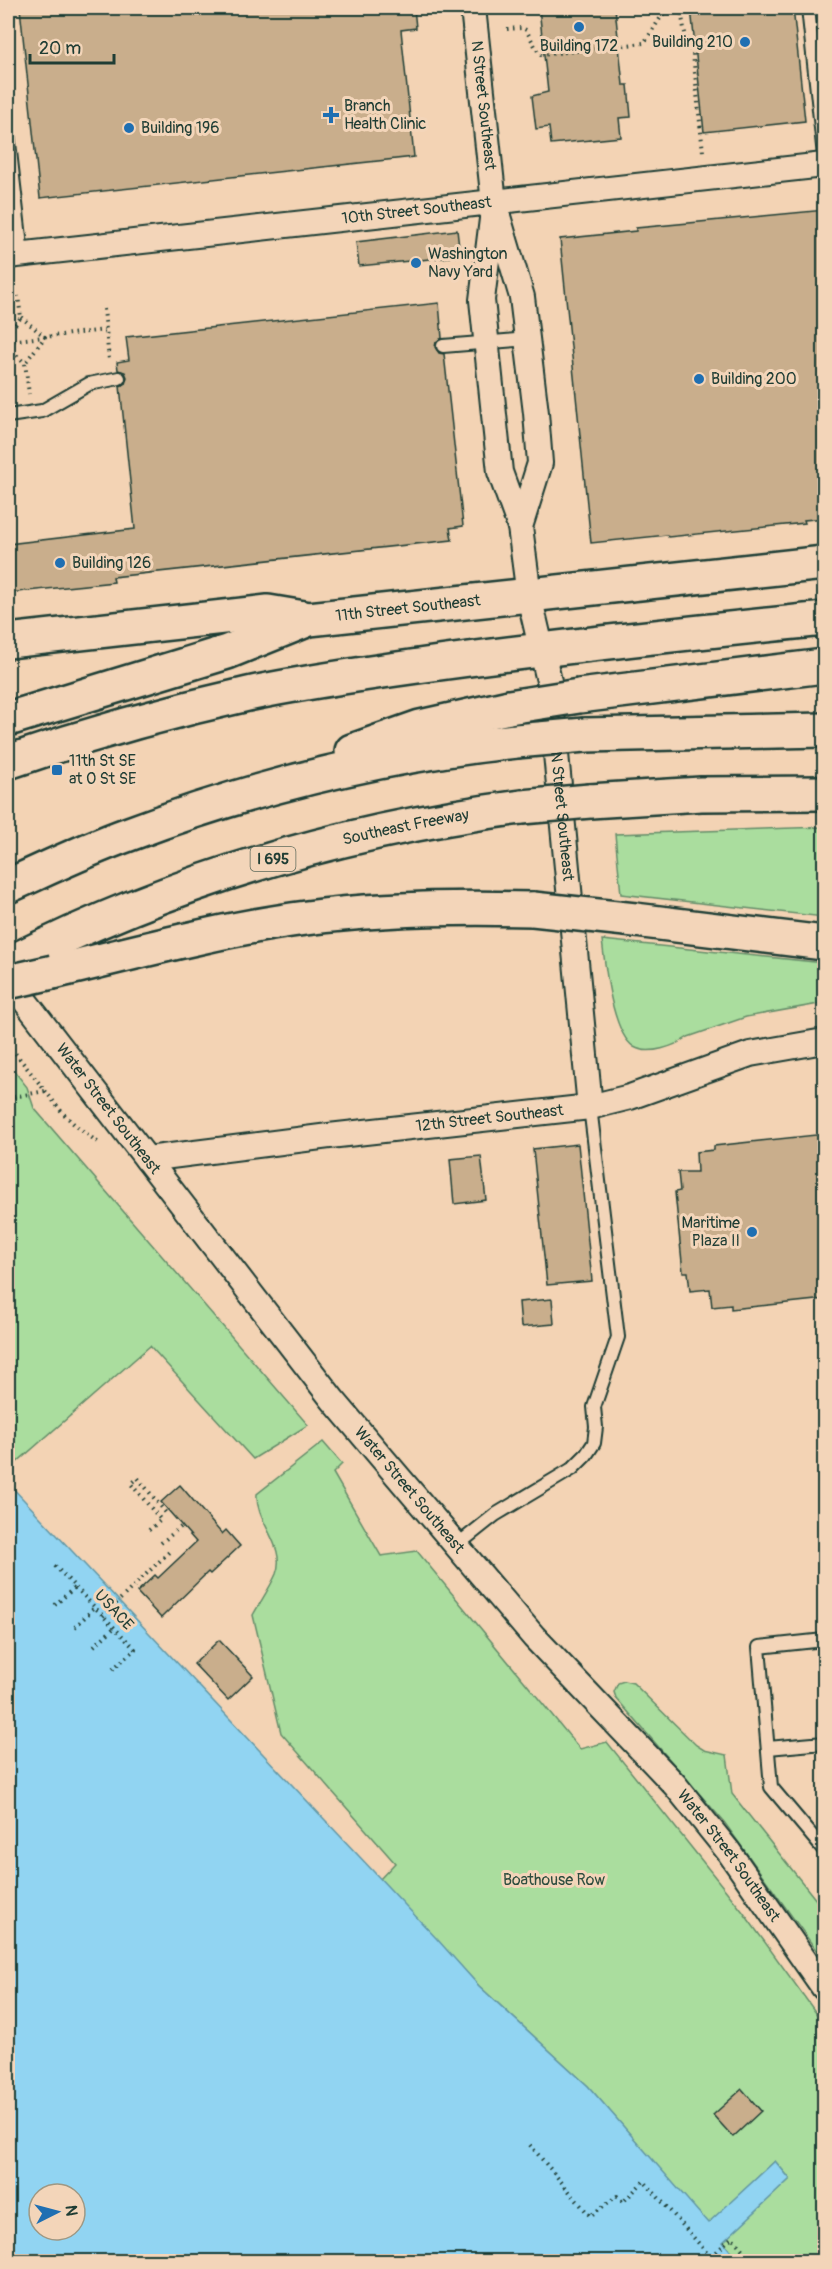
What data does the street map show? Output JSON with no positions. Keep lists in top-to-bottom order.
{
  "streets": {
    "main road": ["11th Street Southeast", "Southeast Freeway", "I 695"],
    "street": [
      "N Street Southeast",
      "10th Street Southeast",
      "Water Street Southeast",
      "12th Street Southeast"
    ],
    "path": ["USACE"]
  },
  "crossings": [
    ["N Street Southeast", "10th Street Southeast"],
    ["N Street Southeast", "11th Street Southeast"],
    ["N Street Southeast", "12th Street Southeast"],
    ["Water Street Southeast", "12th Street Southeast"]
  ],
  "parks": ["Boathouse Row"],
  "places": {
    "other": [
      "Building 172",
      "Building 210",
      "Building 196",
      "Washington Navy Yard",
      "Building 200",
      "Building 126",
      "Maritime Plaza II"
    ],
    "health": ["Branch Health Clinic"],
    "transit": ["11th St SE at O St SE"]
  },
  "scale_bar": "20 m",
  "north": "right"
}
